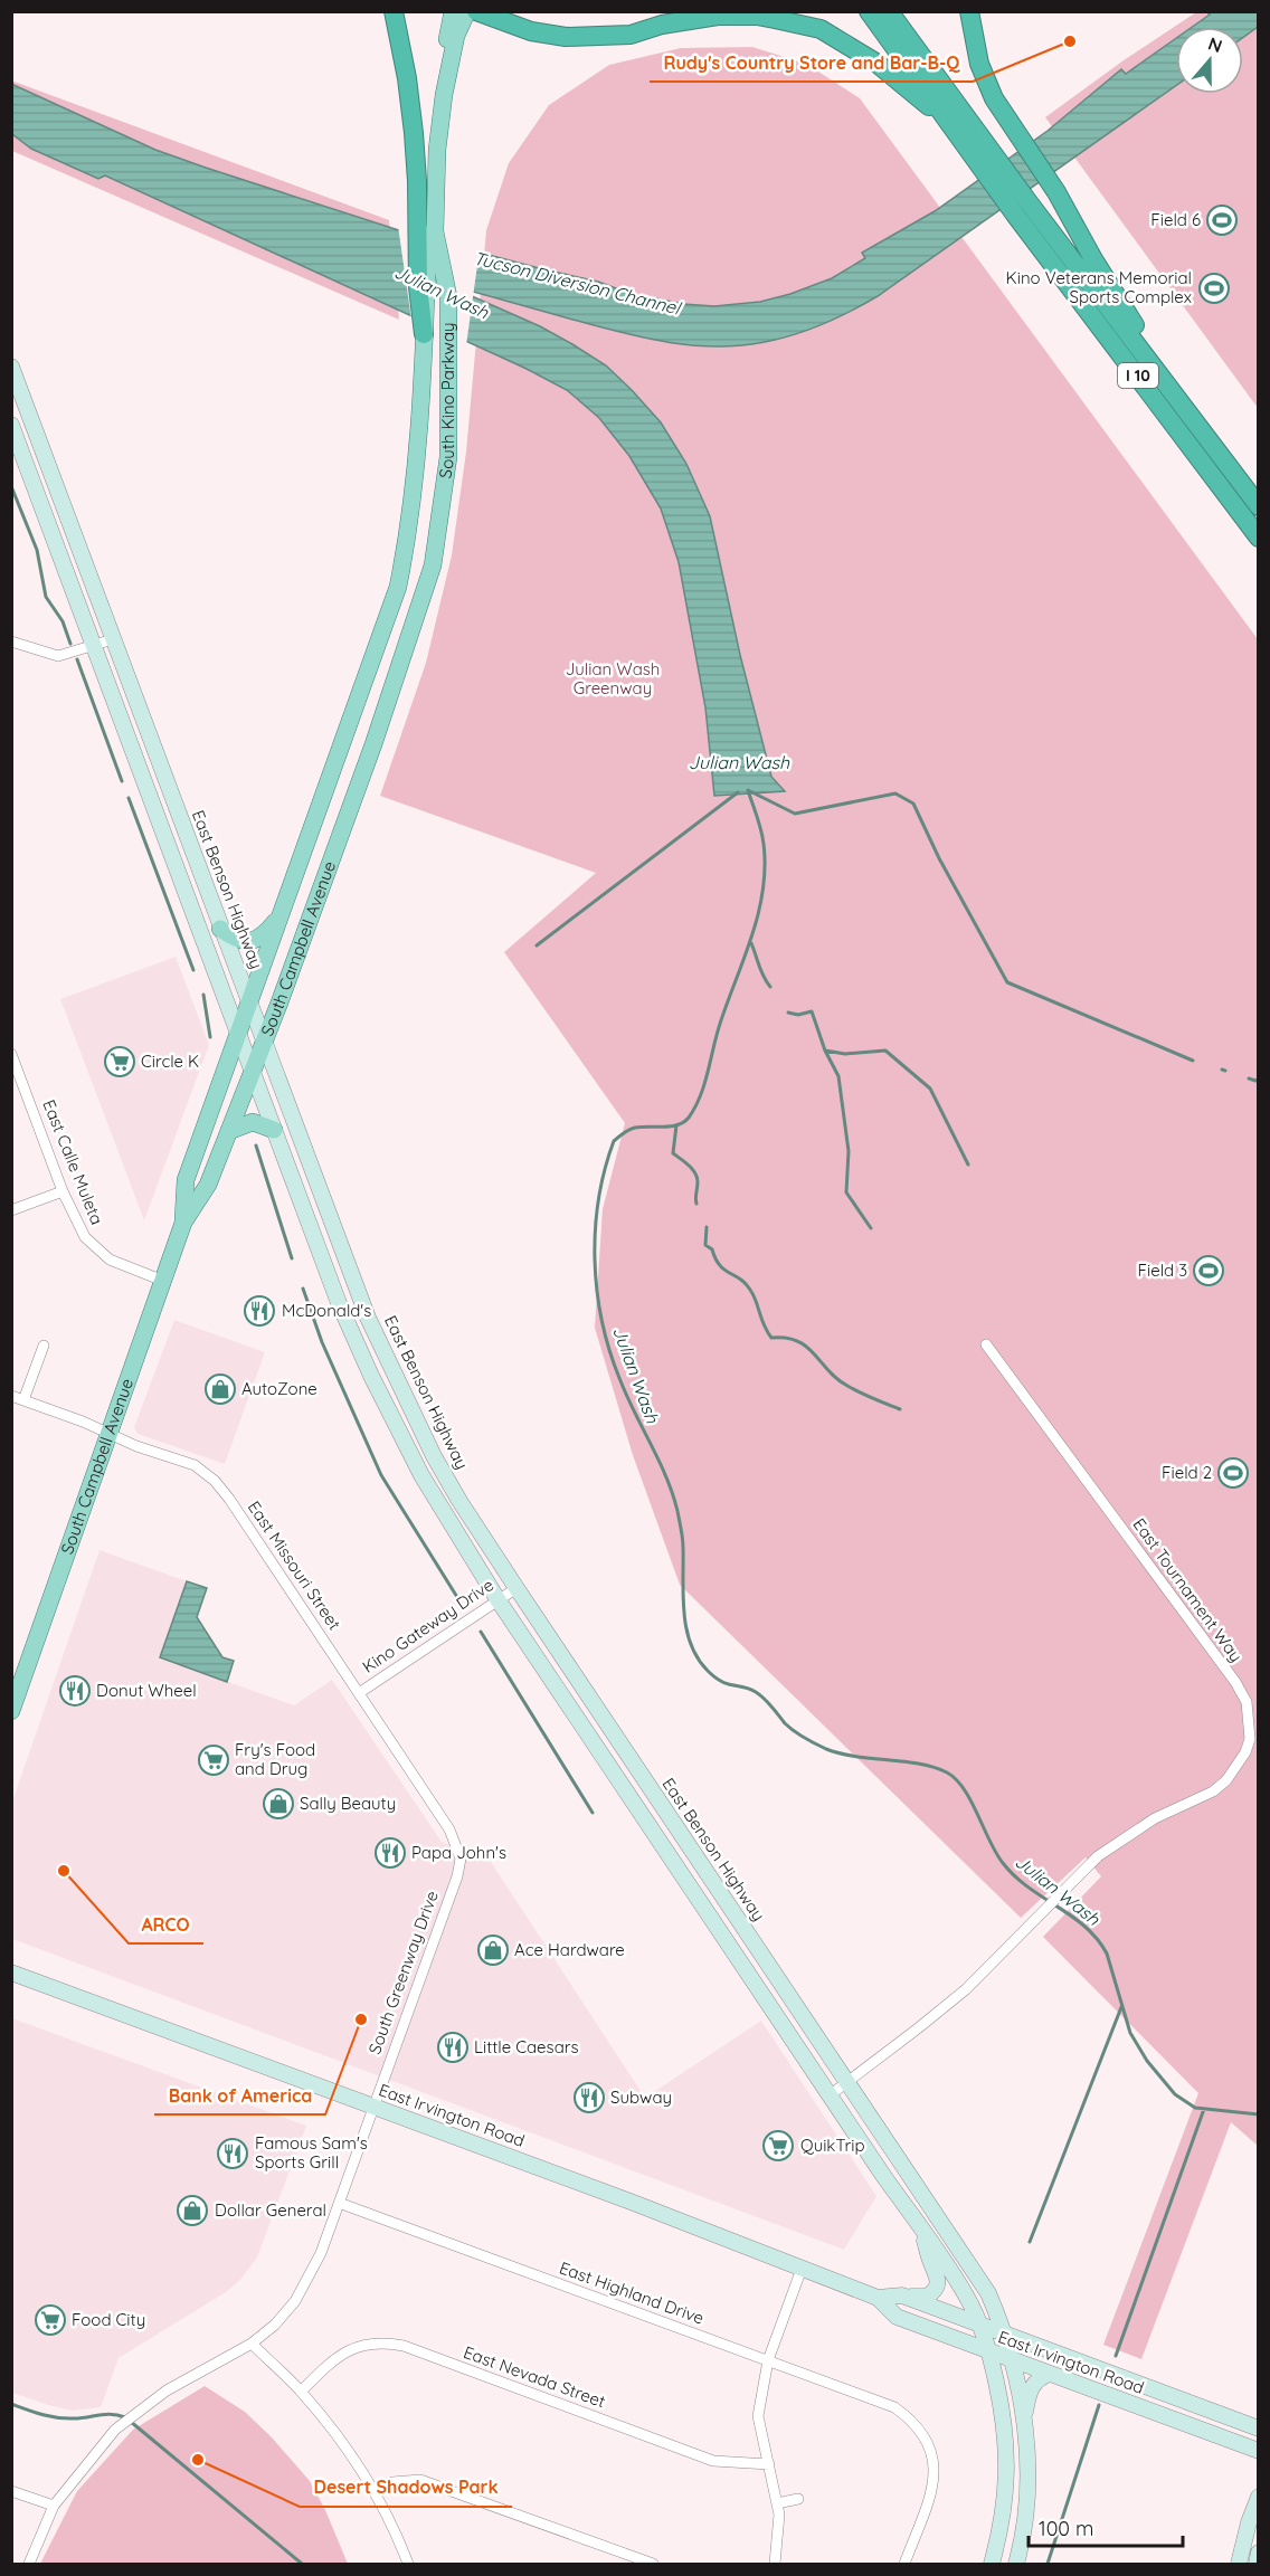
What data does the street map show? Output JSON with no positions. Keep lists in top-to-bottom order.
{
  "streets": {
    "highway": ["I 10"],
    "main road": [
      "South Kino Parkway",
      "East Benson Highway",
      "South Campbell Avenue",
      "East Irvington Road"
    ],
    "street": [
      "East Calle Muleta",
      "East Missouri Street",
      "East Tournament Way",
      "Kino Gateway Drive",
      "South Greenway Drive",
      "East Highland Drive",
      "East Nevada Street"
    ]
  },
  "crossings": [
    ["South Kino Parkway", "South Campbell Avenue"],
    ["East Benson Highway", "South Campbell Avenue"],
    ["East Benson Highway", "East Tournament Way"],
    ["East Benson Highway", "Kino Gateway Drive"],
    ["East Benson Highway", "East Irvington Road"],
    ["South Campbell Avenue", "East Calle Muleta"],
    ["South Campbell Avenue", "East Missouri Street"],
    ["East Missouri Street", "Kino Gateway Drive"],
    ["East Missouri Street", "South Greenway Drive"],
    ["South Greenway Drive", "East Irvington Road"],
    ["South Greenway Drive", "East Highland Drive"]
  ],
  "water": ["Tucson Diversion Channel", "Julian Wash"],
  "parks": ["Julian Wash Greenway"],
  "places": {
    "other": [
      "Rudy's Country Store and Bar-B-Q",
      "ARCO",
      "Bank of America",
      "Desert Shadows Park"
    ],
    "sports": [
      "Field 6",
      "Kino Veterans Memorial Sports Complex",
      "Field 3",
      "Field 2"
    ],
    "supermarket": [
      "Circle K",
      "Fry's Food and Drug",
      "QuikTrip",
      "Food City"
    ],
    "restaurant": [
      "McDonald's",
      "Donut Wheel",
      "Papa John's",
      "Little Caesars",
      "Subway",
      "Famous Sam's Sports Grill"
    ],
    "shop": [
      "AutoZone",
      "Sally Beauty",
      "Ace Hardware",
      "Dollar General"
    ]
  },
  "scale_bar": "100 m",
  "north": "top"
}
